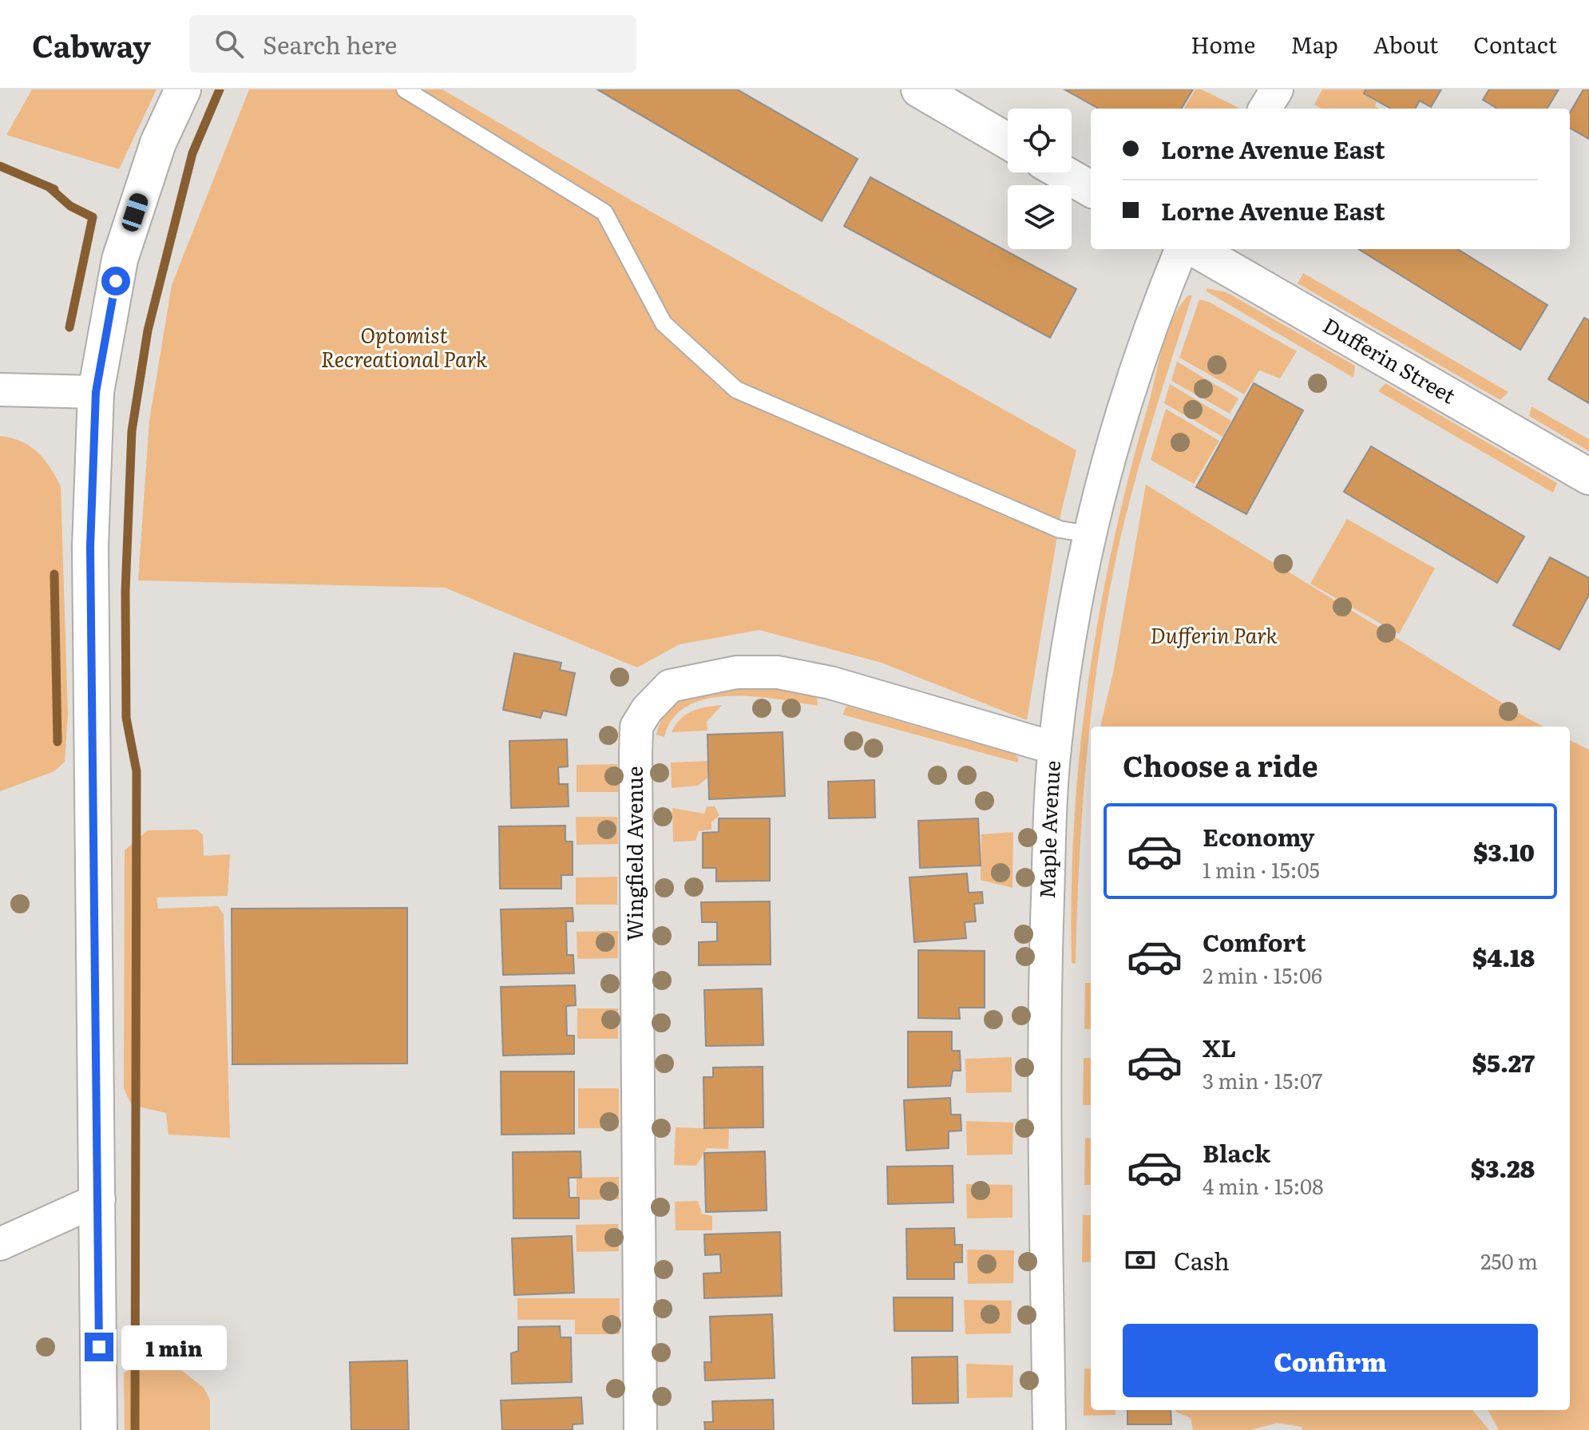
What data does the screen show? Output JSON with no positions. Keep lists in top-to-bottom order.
{
  "streets": {
    "main road": ["Dufferin Street"],
    "street": ["Maple Avenue", "Wingfield Avenue"]
  },
  "crossings": [
    ["Maple Avenue", "Wingfield Avenue"]
  ],
  "parks": ["Optomist Recreational Park", "Dufferin Park"],
  "page": {
    "header": "Cabway",
    "search": "Search here",
    "nav": [
      "Home",
      "Map",
      "About",
      "Contact"
    ],
    "banner": ["Lorne Avenue East", "Lorne Avenue East"],
    "heading": "Choose a ride",
    "list": [
      {
        "name": "Economy",
        "note": "1 min · 15:05",
        "value": "$3.10"
      },
      {
        "name": "Comfort",
        "note": "2 min · 15:06",
        "value": "$4.18"
      },
      {
        "name": "XL",
        "note": "3 min · 15:07",
        "value": "$5.27"
      },
      {
        "name": "Black",
        "note": "4 min · 15:08",
        "value": "$3.28"
      }
    ],
    "pay": ["Cash", "250 m"],
    "buttons": "Confirm",
    "bubble": "1 min"
  }
}
